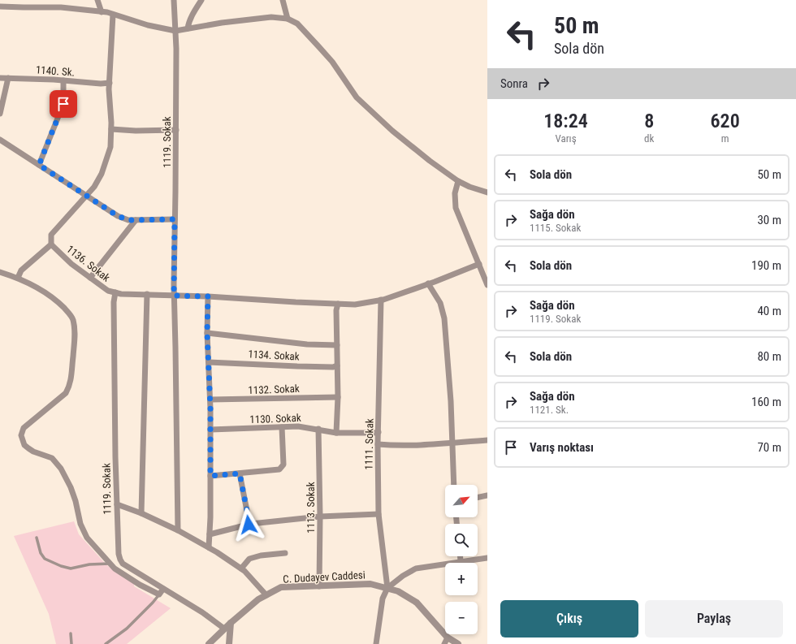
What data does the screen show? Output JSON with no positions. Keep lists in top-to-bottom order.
{
  "streets": {
    "street": [
      "1140. Sk.",
      "1119. Sokak",
      "1136. Sokak",
      "1134. Sokak",
      "1132. Sokak",
      "1130. Sokak",
      "1111. Sokak",
      "1113. Sokak",
      "C. Dudayev Caddesi"
    ]
  },
  "crossings": [
    ["1119. Sokak", "1136. Sokak"],
    ["1119. Sokak", "C. Dudayev Caddesi"],
    ["1136. Sokak", "1111. Sokak"],
    ["1130. Sokak", "1111. Sokak"],
    ["1130. Sokak", "1113. Sokak"],
    ["1111. Sokak", "C. Dudayev Caddesi"],
    ["1113. Sokak", "C. Dudayev Caddesi"]
  ],
  "north": "top right",
  "page": {
    "turn": ["50 m", "Sola dön"],
    "then": "Sonra",
    "eta": [
      "18:24",
      "Varış",
      "8",
      "dk",
      "620",
      "m"
    ],
    "list": [
      {
        "name": "Sola dön",
        "value": "50 m"
      },
      {
        "name": "Sağa dön",
        "note": "1115. Sokak",
        "value": "30 m"
      },
      {
        "name": "Sola dön",
        "value": "190 m"
      },
      {
        "name": "Sağa dön",
        "note": "1119. Sokak",
        "value": "40 m"
      },
      {
        "name": "Sola dön",
        "value": "80 m"
      },
      {
        "name": "Sağa dön",
        "note": "1121. Sk.",
        "value": "160 m"
      },
      {
        "name": "Varış noktası",
        "value": "70 m"
      }
    ],
    "map_buttons": ["+", "−"],
    "buttons": ["Çıkış", "Paylaş"]
  }
}
